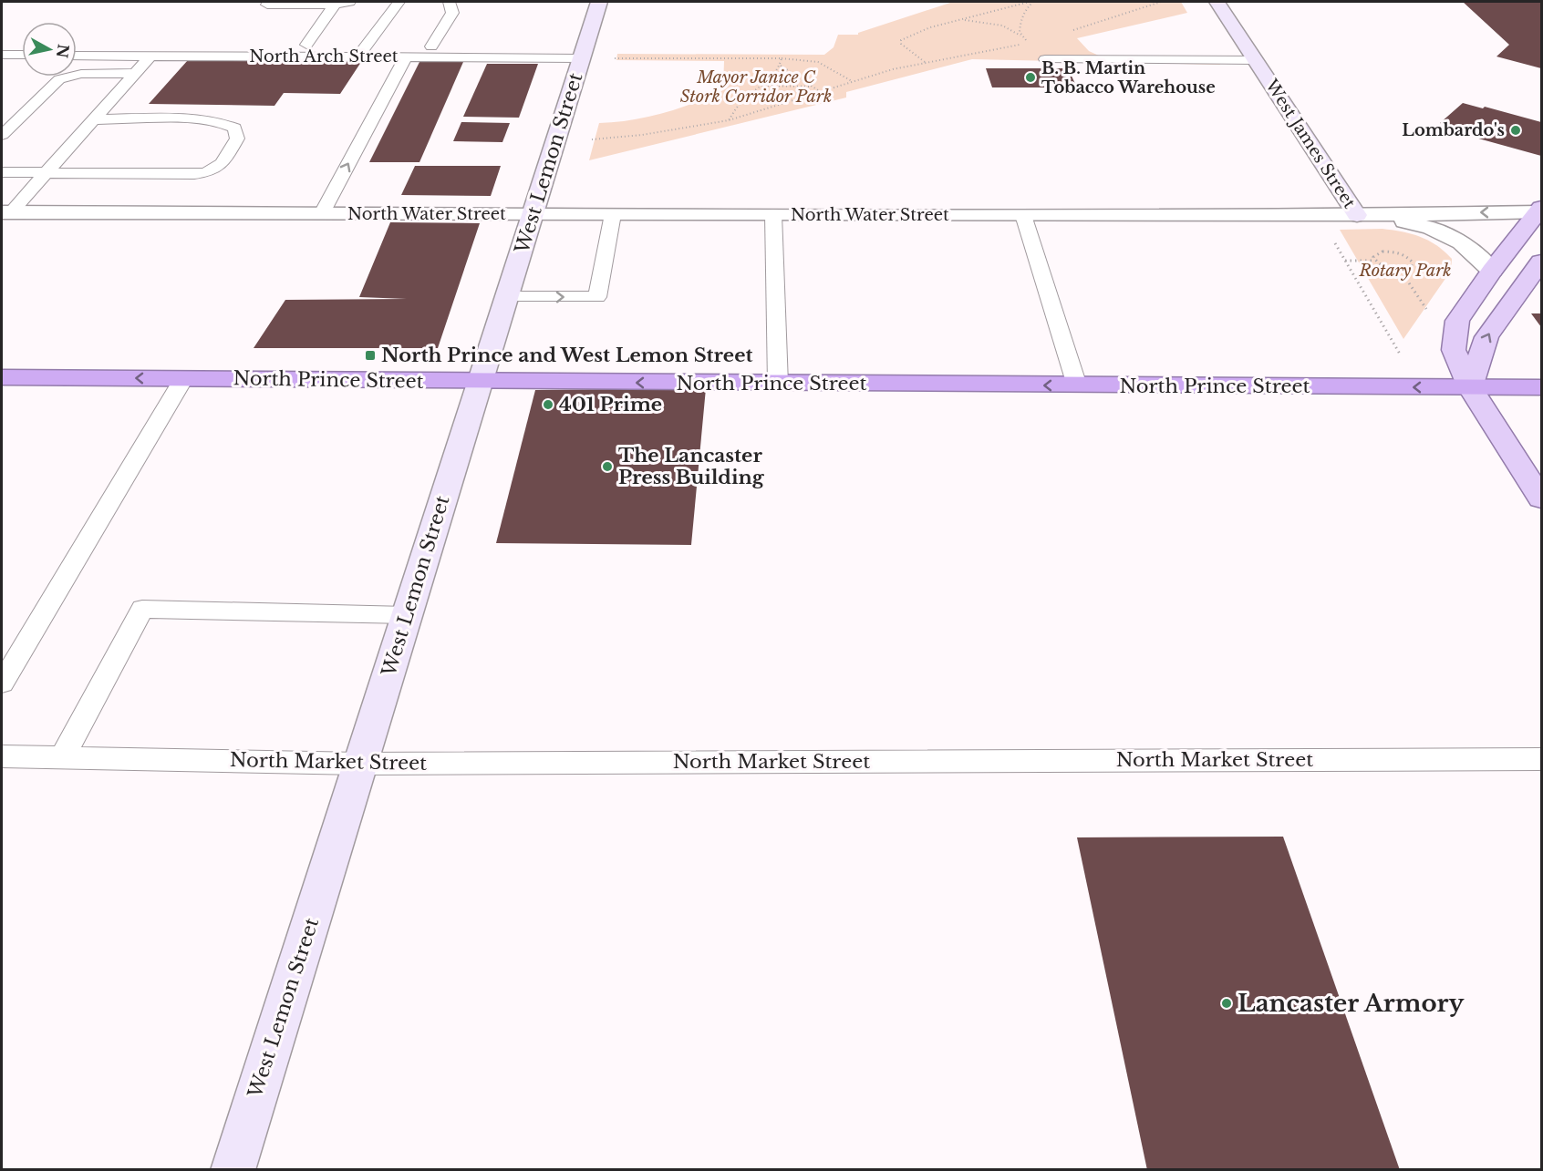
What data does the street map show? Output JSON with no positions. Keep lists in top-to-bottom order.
{
  "streets": {
    "highway": ["North Prince Street"],
    "street": ["West James Street", "West Lemon Street", "North Water Street"],
    "lane": ["North Arch Street", "North Market Street"]
  },
  "crossings": [
    ["North Arch Street", "West Lemon Street"],
    ["West James Street", "North Water Street"],
    ["West Lemon Street", "North Water Street"],
    ["West Lemon Street", "North Prince Street"],
    ["West Lemon Street", "North Market Street"]
  ],
  "one_way": ["North Prince Street"],
  "parks": ["Mayor Janice C Stork Corridor Park", "Rotary Park"],
  "places": {
    "other": [
      "B. B. Martin Tobacco Warehouse",
      "Lombardo's",
      "401 Prime",
      "The Lancaster Press Building",
      "Lancaster Armory"
    ],
    "transit": ["North Prince and West Lemon Street"]
  },
  "north": "right"
}
